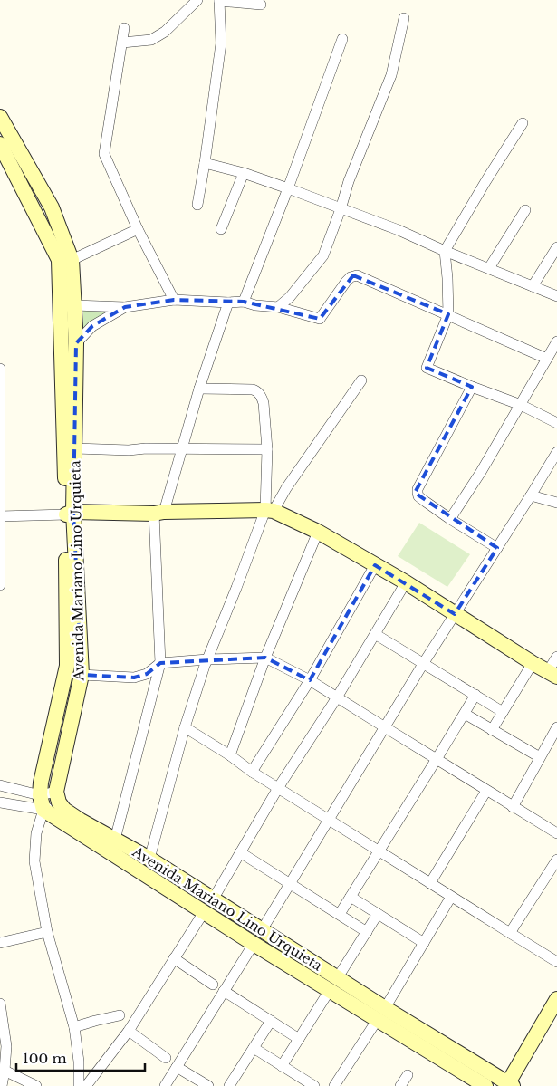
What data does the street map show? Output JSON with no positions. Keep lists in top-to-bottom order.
{
  "streets": {
    "main road": ["Avenida Mariano Lino Urquieta"]
  },
  "scale_bar": "100 m"
}
